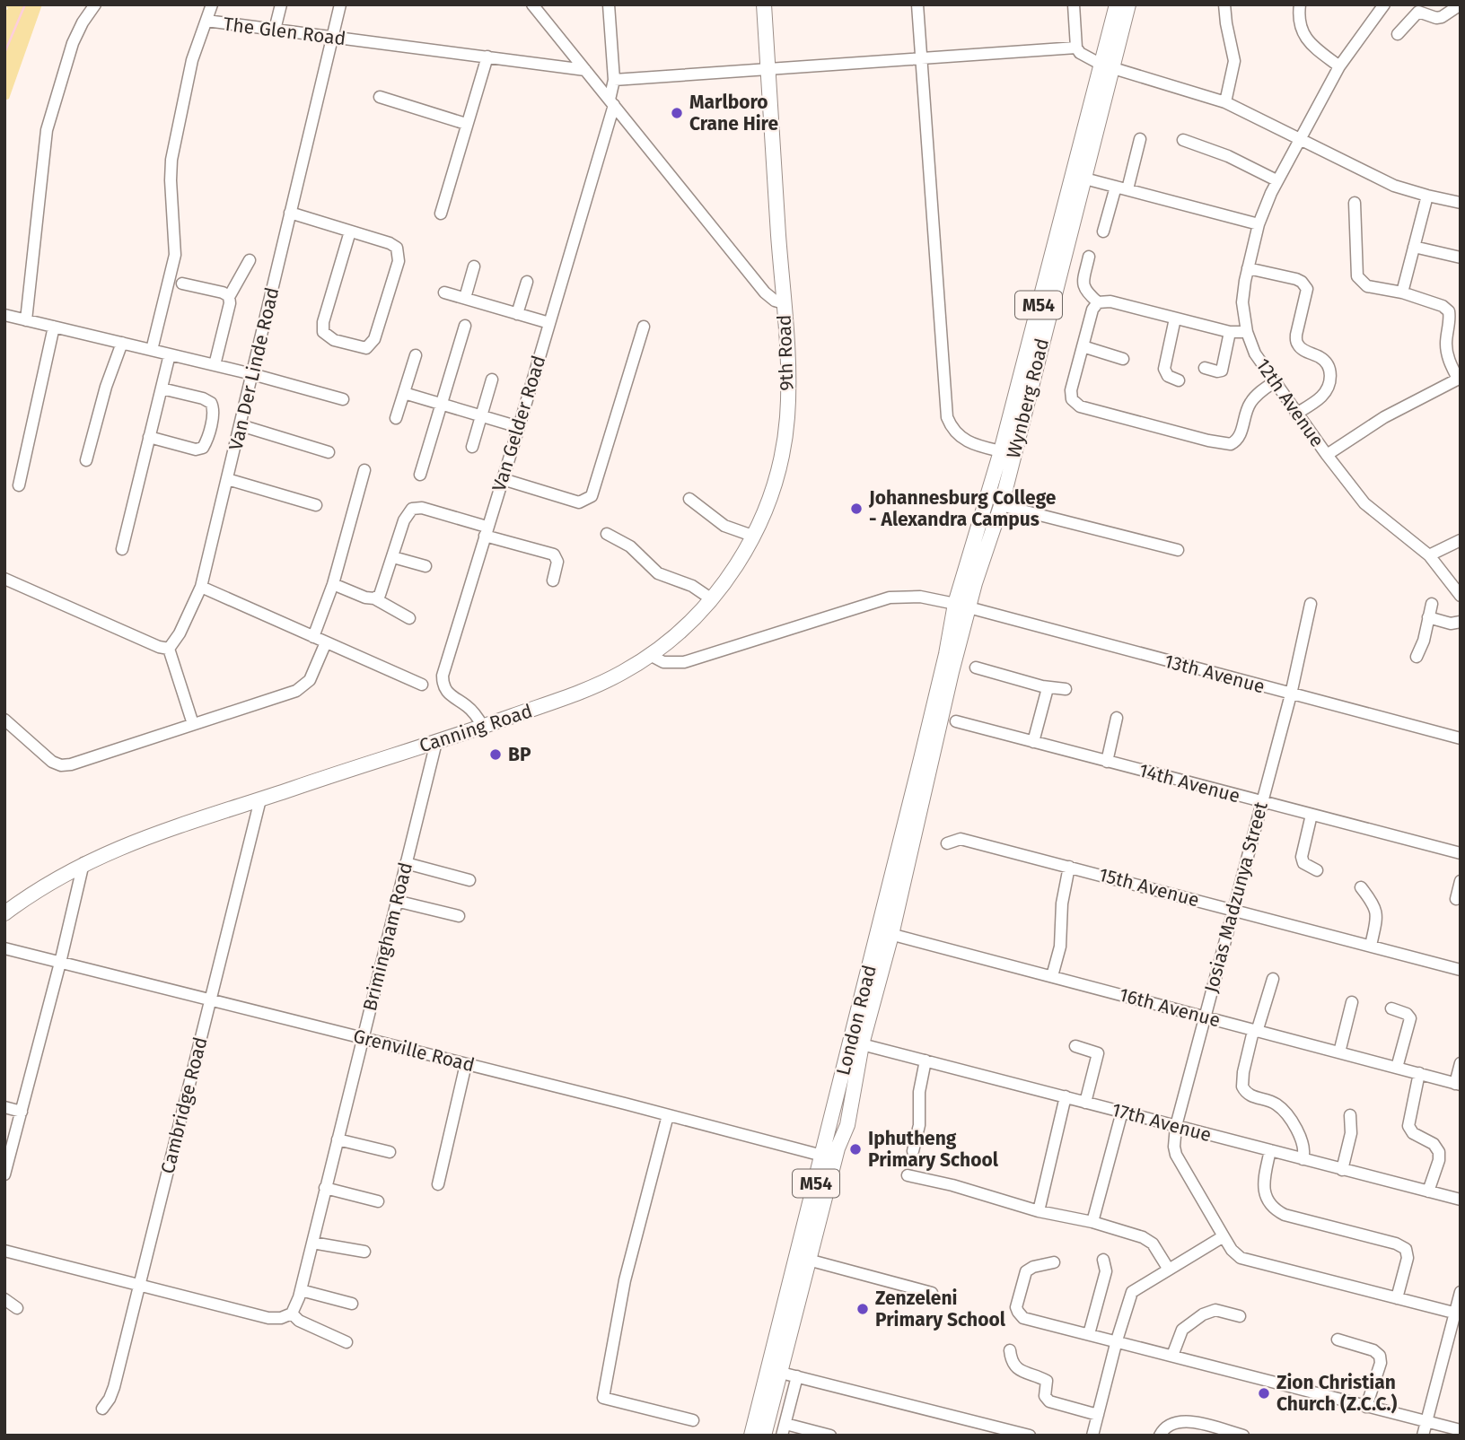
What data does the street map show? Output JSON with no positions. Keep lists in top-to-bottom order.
{
  "streets": {
    "main road": [
      "M54",
      "9th Road",
      "Wynberg Road",
      "Canning Road",
      "London Road"
    ],
    "street": [
      "The Glen Road",
      "Van Der Linde Road",
      "12th Avenue",
      "Van Gelder Road",
      "13th Avenue",
      "14th Avenue",
      "15th Avenue",
      "Josias Madzunya Street",
      "Brimingham Road",
      "16th Avenue",
      "Grenville Road",
      "Cambridge Road",
      "17th Avenue"
    ]
  },
  "crossings": [
    ["The Glen Road", "Van Der Linde Road"],
    ["9th Road", "Canning Road"],
    ["Wynberg Road", "13th Avenue"],
    ["Wynberg Road", "London Road"],
    ["Van Gelder Road", "Canning Road"],
    ["13th Avenue", "Josias Madzunya Street"],
    ["13th Avenue", "London Road"],
    ["Canning Road", "Brimingham Road"],
    ["Canning Road", "Cambridge Road"],
    ["14th Avenue", "Josias Madzunya Street"],
    ["15th Avenue", "Josias Madzunya Street"],
    ["Josias Madzunya Street", "16th Avenue"],
    ["Josias Madzunya Street", "17th Avenue"],
    ["Brimingham Road", "Grenville Road"],
    ["16th Avenue", "London Road"],
    ["London Road", "Grenville Road"],
    ["London Road", "17th Avenue"],
    ["Grenville Road", "Cambridge Road"]
  ],
  "places": [
    "Marlboro Crane Hire",
    "Johannesburg College - Alexandra Campus",
    "BP",
    "Iphutheng Primary School",
    "Zenzeleni Primary School",
    "Zion Christian Church (Z.C.C.)"
  ]
}
